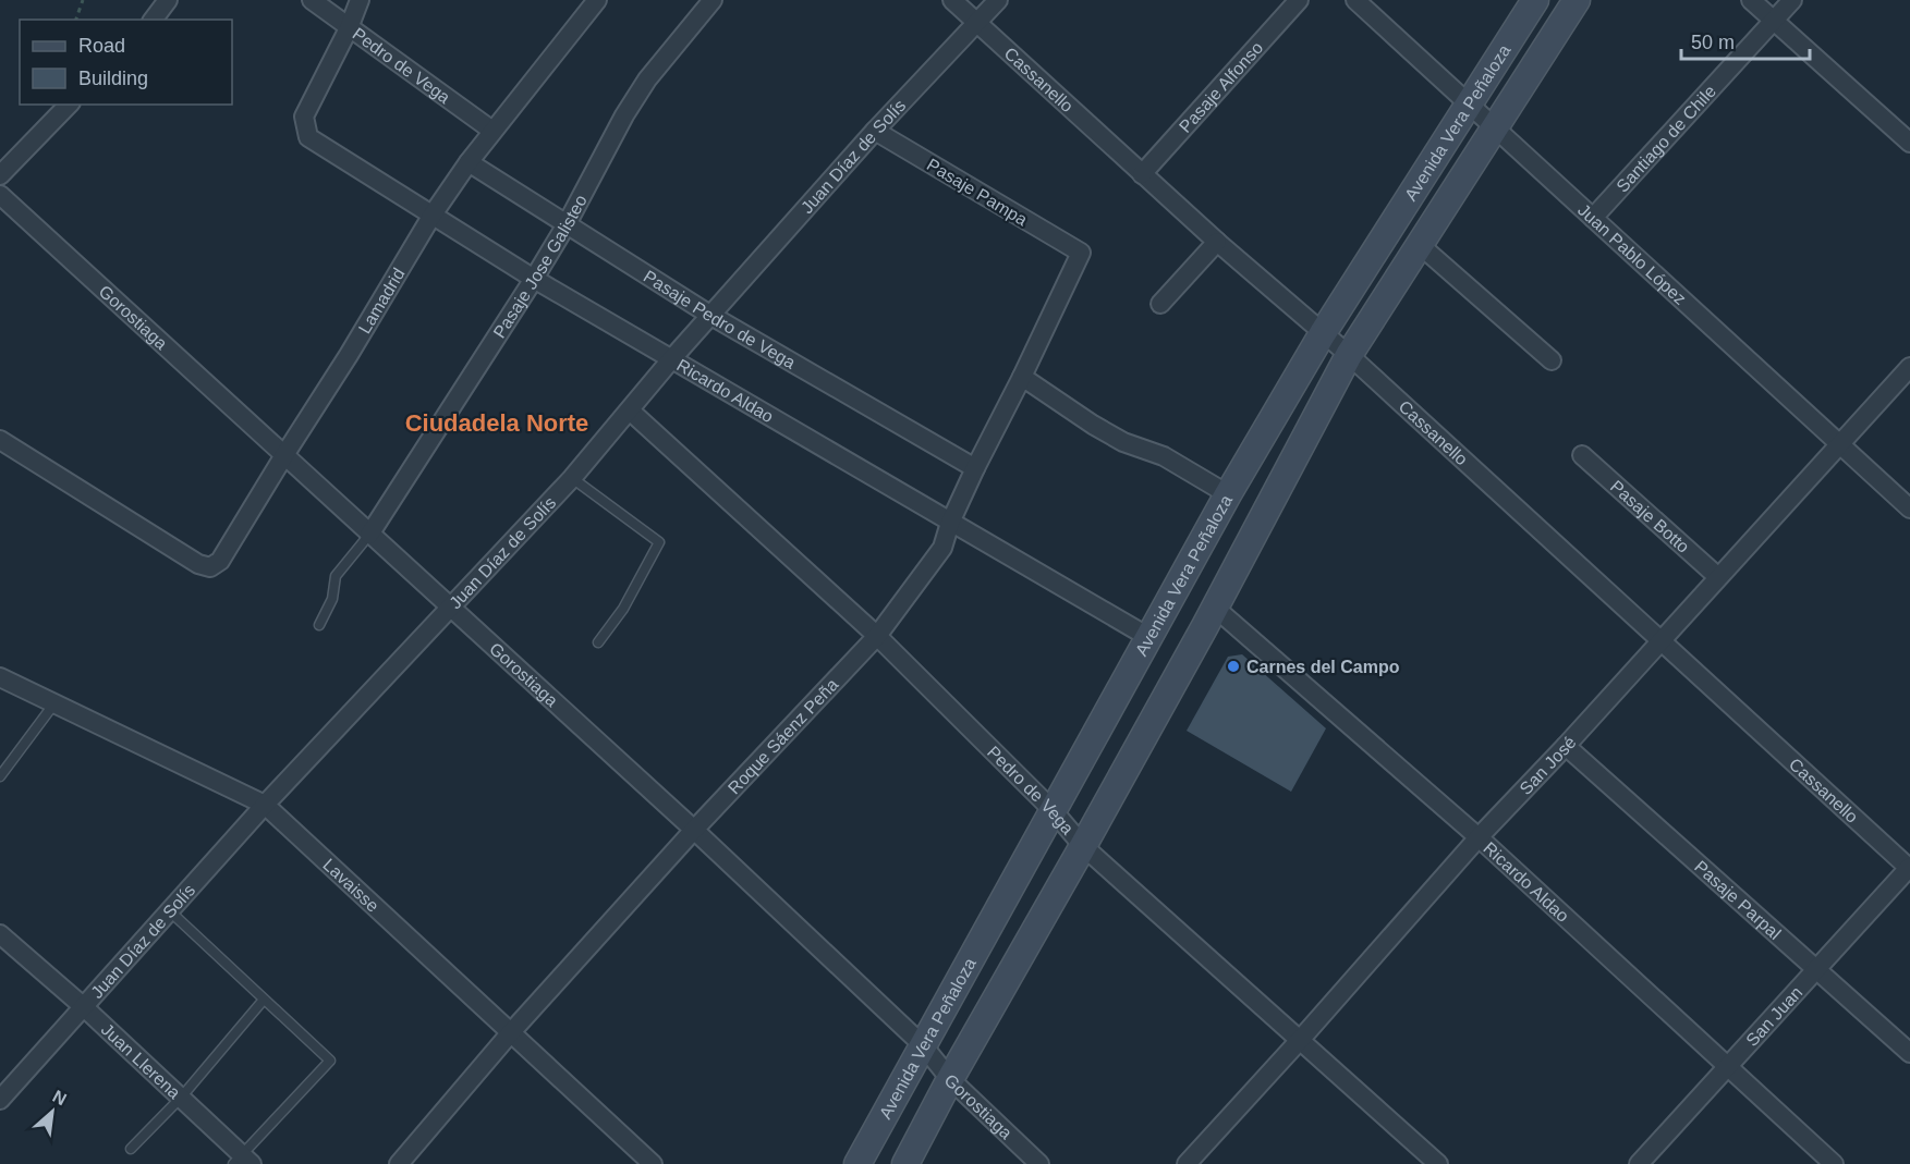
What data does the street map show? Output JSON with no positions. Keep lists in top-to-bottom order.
{
  "streets": {
    "main road": ["Avenida Vera Peñaloza"],
    "street": [
      "Pedro de Vega",
      "Cassanello",
      "Pasaje Alfonso",
      "Santiago de Chile",
      "Juan Díaz de Solís",
      "Pasaje Pampa",
      "Juan Pablo López",
      "Pasaje Jose Galisteo",
      "Lamadrid",
      "Gorostiaga",
      "Pasaje Pedro de Vega",
      "Ricardo Aldao",
      "Pasaje Botto",
      "Roque Sáenz Peña",
      "San José",
      "Lavaisse",
      "Pasaje Parpal",
      "San Juan",
      "Juan Llerena"
    ]
  },
  "crossings": [
    ["Pedro de Vega", "Avenida Vera Peñaloza"],
    ["Pedro de Vega", "Juan Díaz de Solís"],
    ["Pedro de Vega", "Lamadrid"],
    ["Pedro de Vega", "Ricardo Aldao"],
    ["Pedro de Vega", "Roque Sáenz Peña"],
    ["Pedro de Vega", "San José"],
    ["Cassanello", "Pasaje Alfonso"],
    ["Cassanello", "Avenida Vera Peñaloza"],
    ["Cassanello", "Juan Díaz de Solís"],
    ["Cassanello", "San José"],
    ["Cassanello", "San Juan"],
    ["Avenida Vera Peñaloza", "Juan Pablo López"],
    ["Avenida Vera Peñaloza", "Gorostiaga"],
    ["Avenida Vera Peñaloza", "Ricardo Aldao"],
    ["Santiago de Chile", "Juan Pablo López"],
    ["Juan Díaz de Solís", "Pasaje Pampa"],
    ["Juan Díaz de Solís", "Gorostiaga"],
    ["Juan Díaz de Solís", "Pasaje Pedro de Vega"],
    ["Juan Díaz de Solís", "Ricardo Aldao"],
    ["Juan Díaz de Solís", "Lavaisse"],
    ["Juan Díaz de Solís", "Juan Llerena"],
    ["Pasaje Pampa", "Roque Sáenz Peña"],
    ["Juan Pablo López", "San José"],
    ["Pasaje Jose Galisteo", "Gorostiaga"],
    ["Pasaje Jose Galisteo", "Pasaje Pedro de Vega"],
    ["Pasaje Jose Galisteo", "Ricardo Aldao"],
    ["Lamadrid", "Gorostiaga"],
    ["Lamadrid", "Pasaje Pedro de Vega"],
    ["Lamadrid", "Ricardo Aldao"],
    ["Gorostiaga", "Roque Sáenz Peña"],
    ["Pasaje Pedro de Vega", "Roque Sáenz Peña"],
    ["Ricardo Aldao", "Roque Sáenz Peña"],
    ["Ricardo Aldao", "San José"],
    ["Ricardo Aldao", "San Juan"],
    ["Pasaje Botto", "San José"],
    ["Roque Sáenz Peña", "Lavaisse"],
    ["San José", "Pasaje Parpal"],
    ["Pasaje Parpal", "San Juan"]
  ],
  "districts": ["Ciudadela Norte"],
  "places": ["Carnes del Campo"],
  "legend": ["Road", "Building"],
  "scale_bar": "50 m",
  "north": "top right"
}
